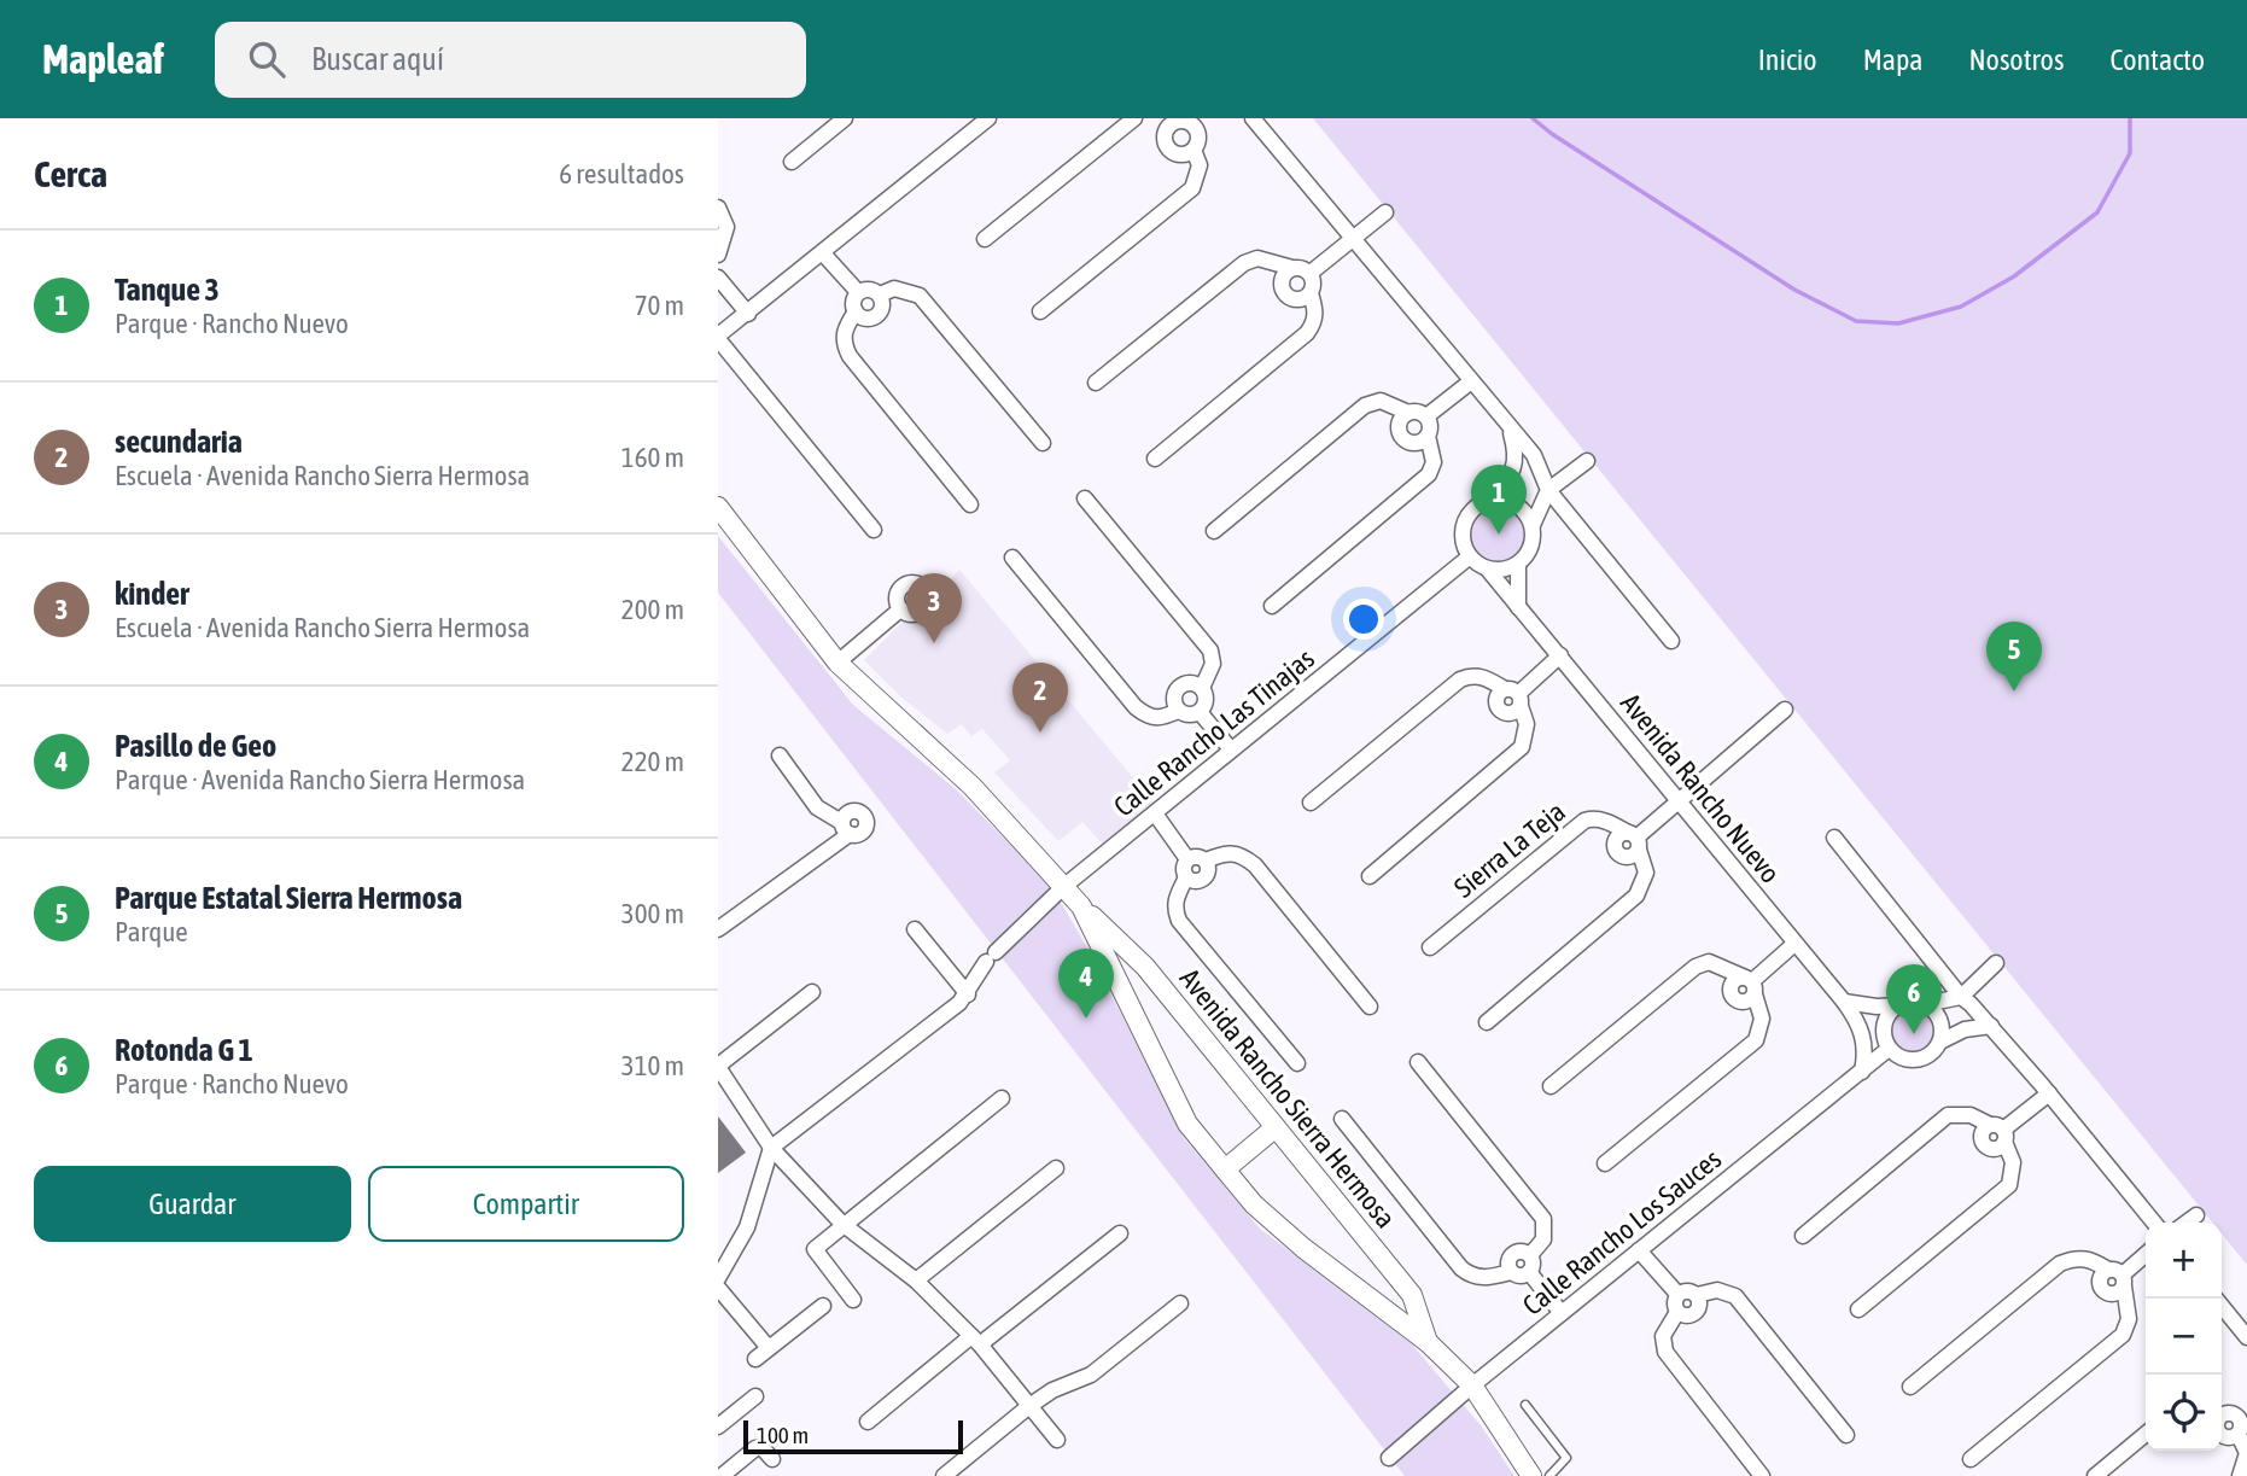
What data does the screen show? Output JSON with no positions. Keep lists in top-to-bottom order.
{
  "streets": {
    "street": [
      "Calle Rancho Las Tinajas",
      "Avenida Rancho Nuevo",
      "Sierra La Teja",
      "Avenida Rancho Sierra Hermosa",
      "Calle Rancho Los Sauces"
    ]
  },
  "crossings": [
    ["Calle Rancho Las Tinajas", "Avenida Rancho Nuevo"],
    ["Calle Rancho Las Tinajas", "Avenida Rancho Sierra Hermosa"],
    ["Avenida Rancho Sierra Hermosa", "Calle Rancho Los Sauces"]
  ],
  "scale_bar": "100 m",
  "page": {
    "header": "Mapleaf",
    "search": "Buscar aquí",
    "nav": [
      "Inicio",
      "Mapa",
      "Nosotros",
      "Contacto"
    ],
    "heading": ["Cerca", "6 resultados"],
    "list": [
      {
        "mark": "1",
        "name": "Tanque 3",
        "note": "Parque · Rancho Nuevo",
        "value": "70 m"
      },
      {
        "mark": "2",
        "name": "secundaria",
        "note": "Escuela · Avenida Rancho Sierra Hermosa",
        "value": "160 m"
      },
      {
        "mark": "3",
        "name": "kinder",
        "note": "Escuela · Avenida Rancho Sierra Hermosa",
        "value": "200 m"
      },
      {
        "mark": "4",
        "name": "Pasillo de Geo",
        "note": "Parque · Avenida Rancho Sierra Hermosa",
        "value": "220 m"
      },
      {
        "mark": "5",
        "name": "Parque Estatal Sierra Hermosa",
        "note": "Parque",
        "value": "300 m"
      },
      {
        "mark": "6",
        "name": "Rotonda G 1",
        "note": "Parque · Rancho Nuevo",
        "value": "310 m"
      }
    ],
    "pins": [
      "1",
      "3",
      "5",
      "2",
      "4",
      "6"
    ],
    "buttons": ["Guardar", "Compartir"],
    "map_buttons": ["+", "−"],
    "scale": "100 m"
  }
}
